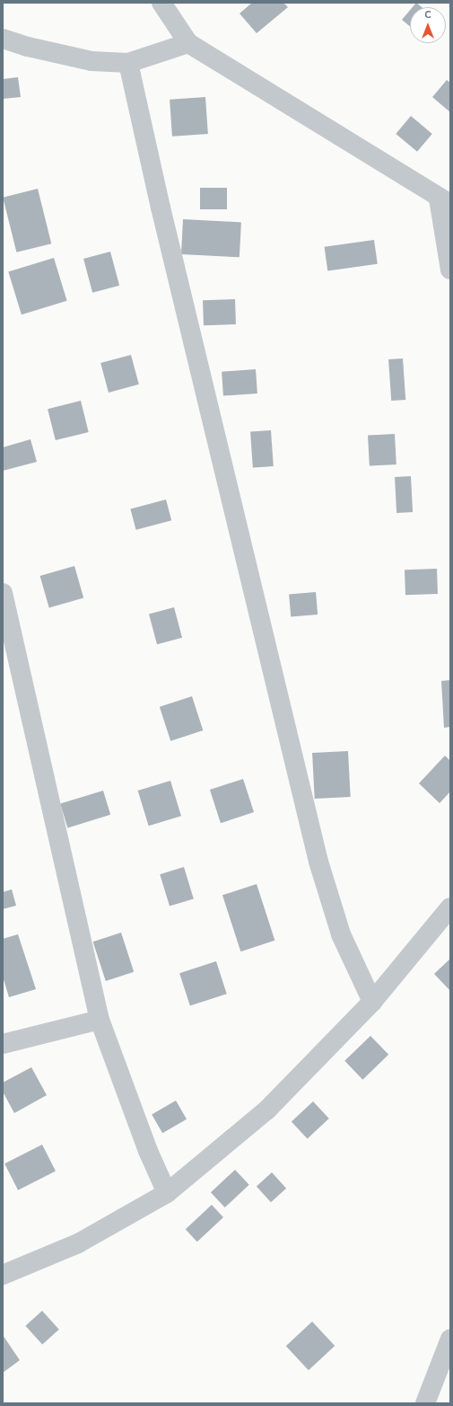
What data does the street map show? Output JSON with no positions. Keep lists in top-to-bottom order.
{
  "north": "top"
}
